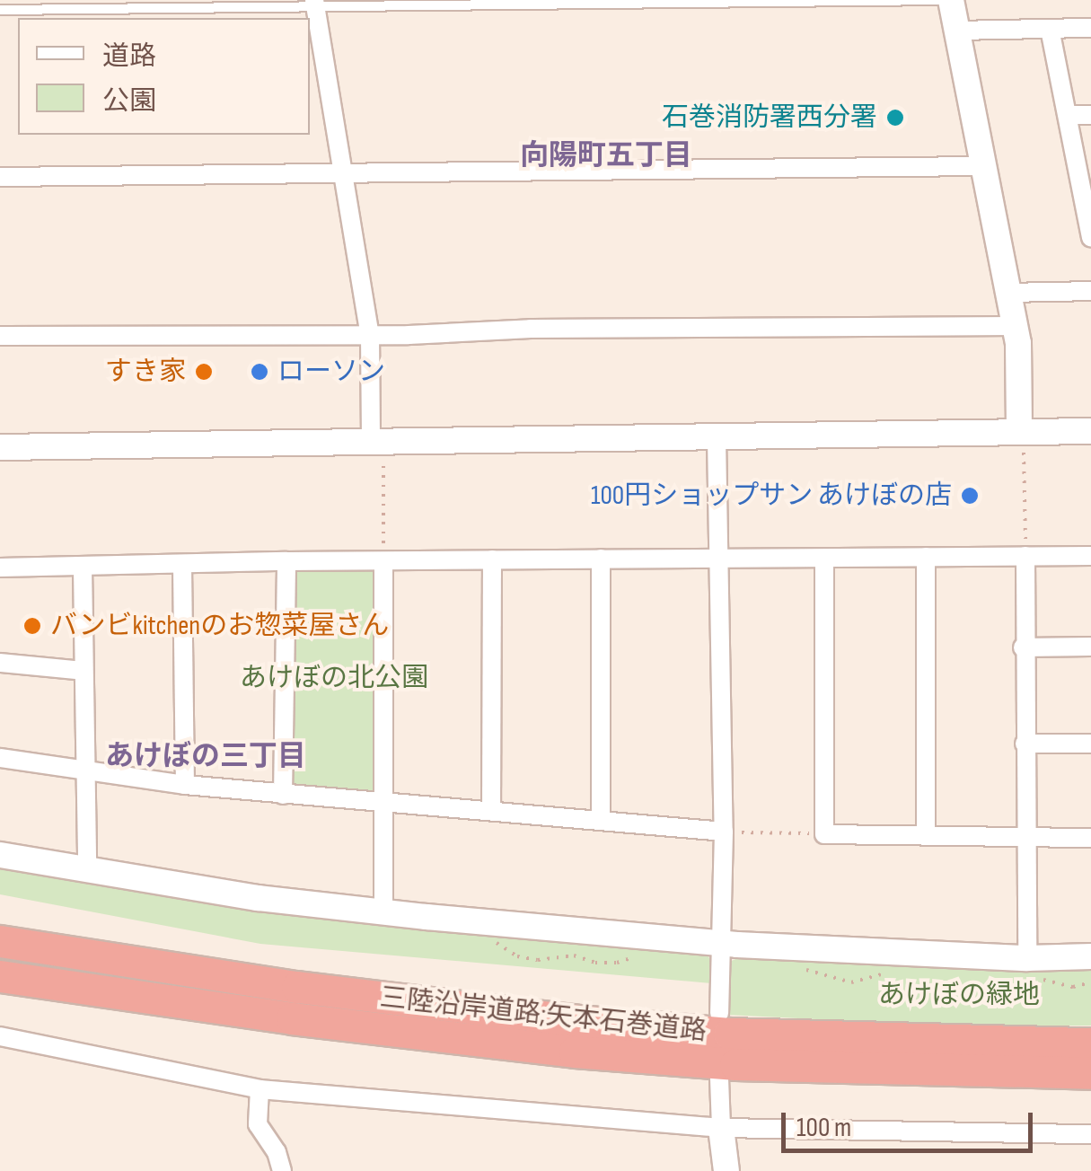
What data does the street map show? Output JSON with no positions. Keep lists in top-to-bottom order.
{
  "streets": {
    "highway": ["三陸沿岸道路;矢本石巻道路"]
  },
  "districts": ["向陽町五丁目", "あけぼの三丁目"],
  "parks": ["あけぼの北公園", "あけぼの緑地"],
  "places": [
    "石巻消防署西分署",
    "すき家",
    "ローソン",
    "100円ショップサン あけぼの店",
    "バンビkitchenのお惣菜屋さん"
  ],
  "legend": ["道路", "公園"],
  "scale_bar": "100 m"
}
